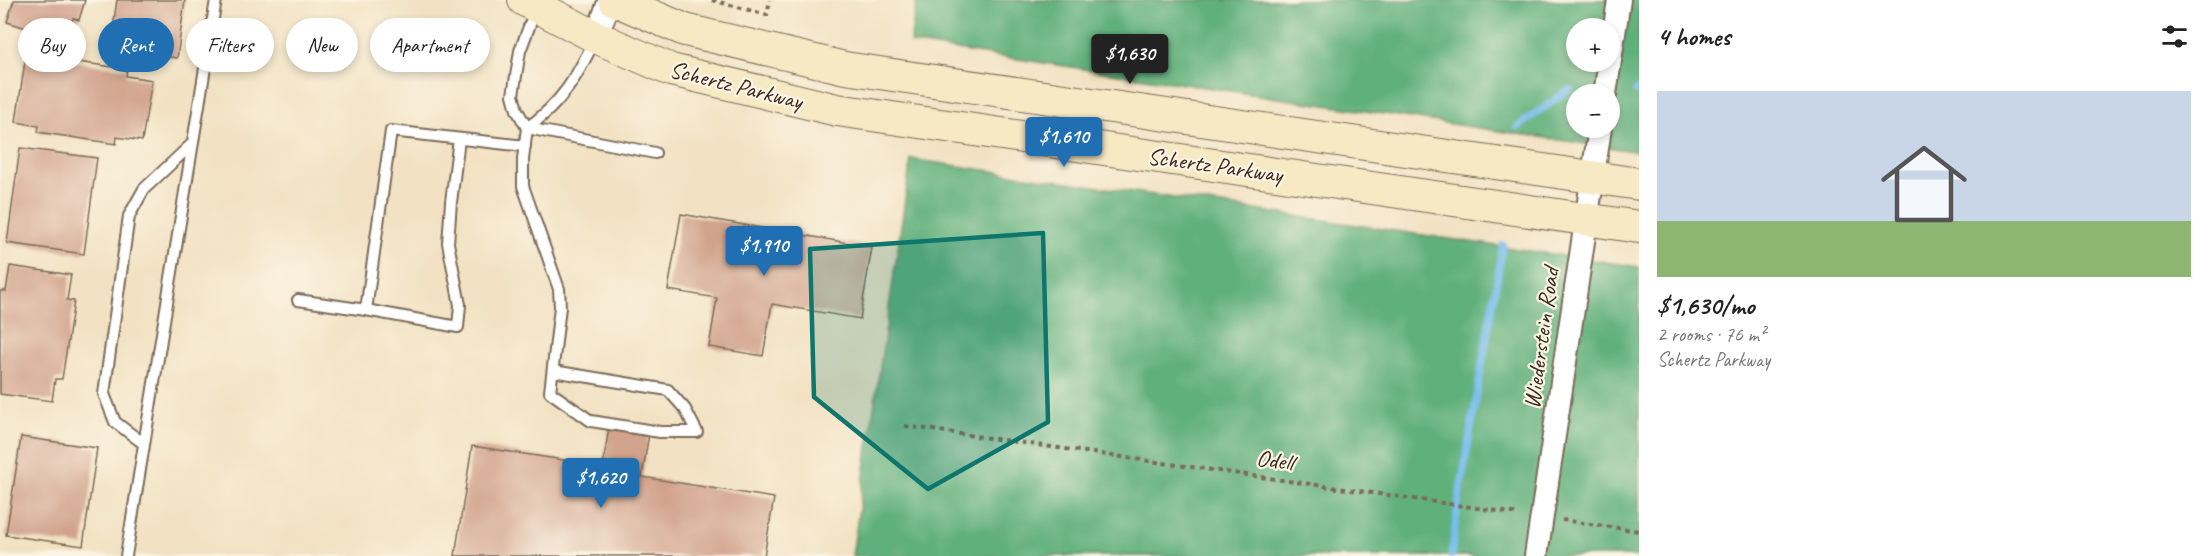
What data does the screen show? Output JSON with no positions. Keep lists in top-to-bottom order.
{
  "streets": {
    "main road": ["Schertz Parkway"],
    "street": ["Wiederstein Road"],
    "path": ["Odell"]
  },
  "crossings": [
    ["Schertz Parkway", "Wiederstein Road"],
    ["Wiederstein Road", "Odell"]
  ],
  "page": {
    "heading": "4 homes",
    "map_buttons": ["+", "−"],
    "chip": [
      "Buy",
      "Rent",
      "Filters",
      "New",
      "Apartment"
    ],
    "price": [
      "$1,630",
      "$1,610",
      "$1,910",
      "$1,620"
    ],
    "list": [
      {
        "name": "$1,630/mo",
        "note": "2 rooms · 76 m² · Schertz Parkway"
      }
    ]
  }
}
